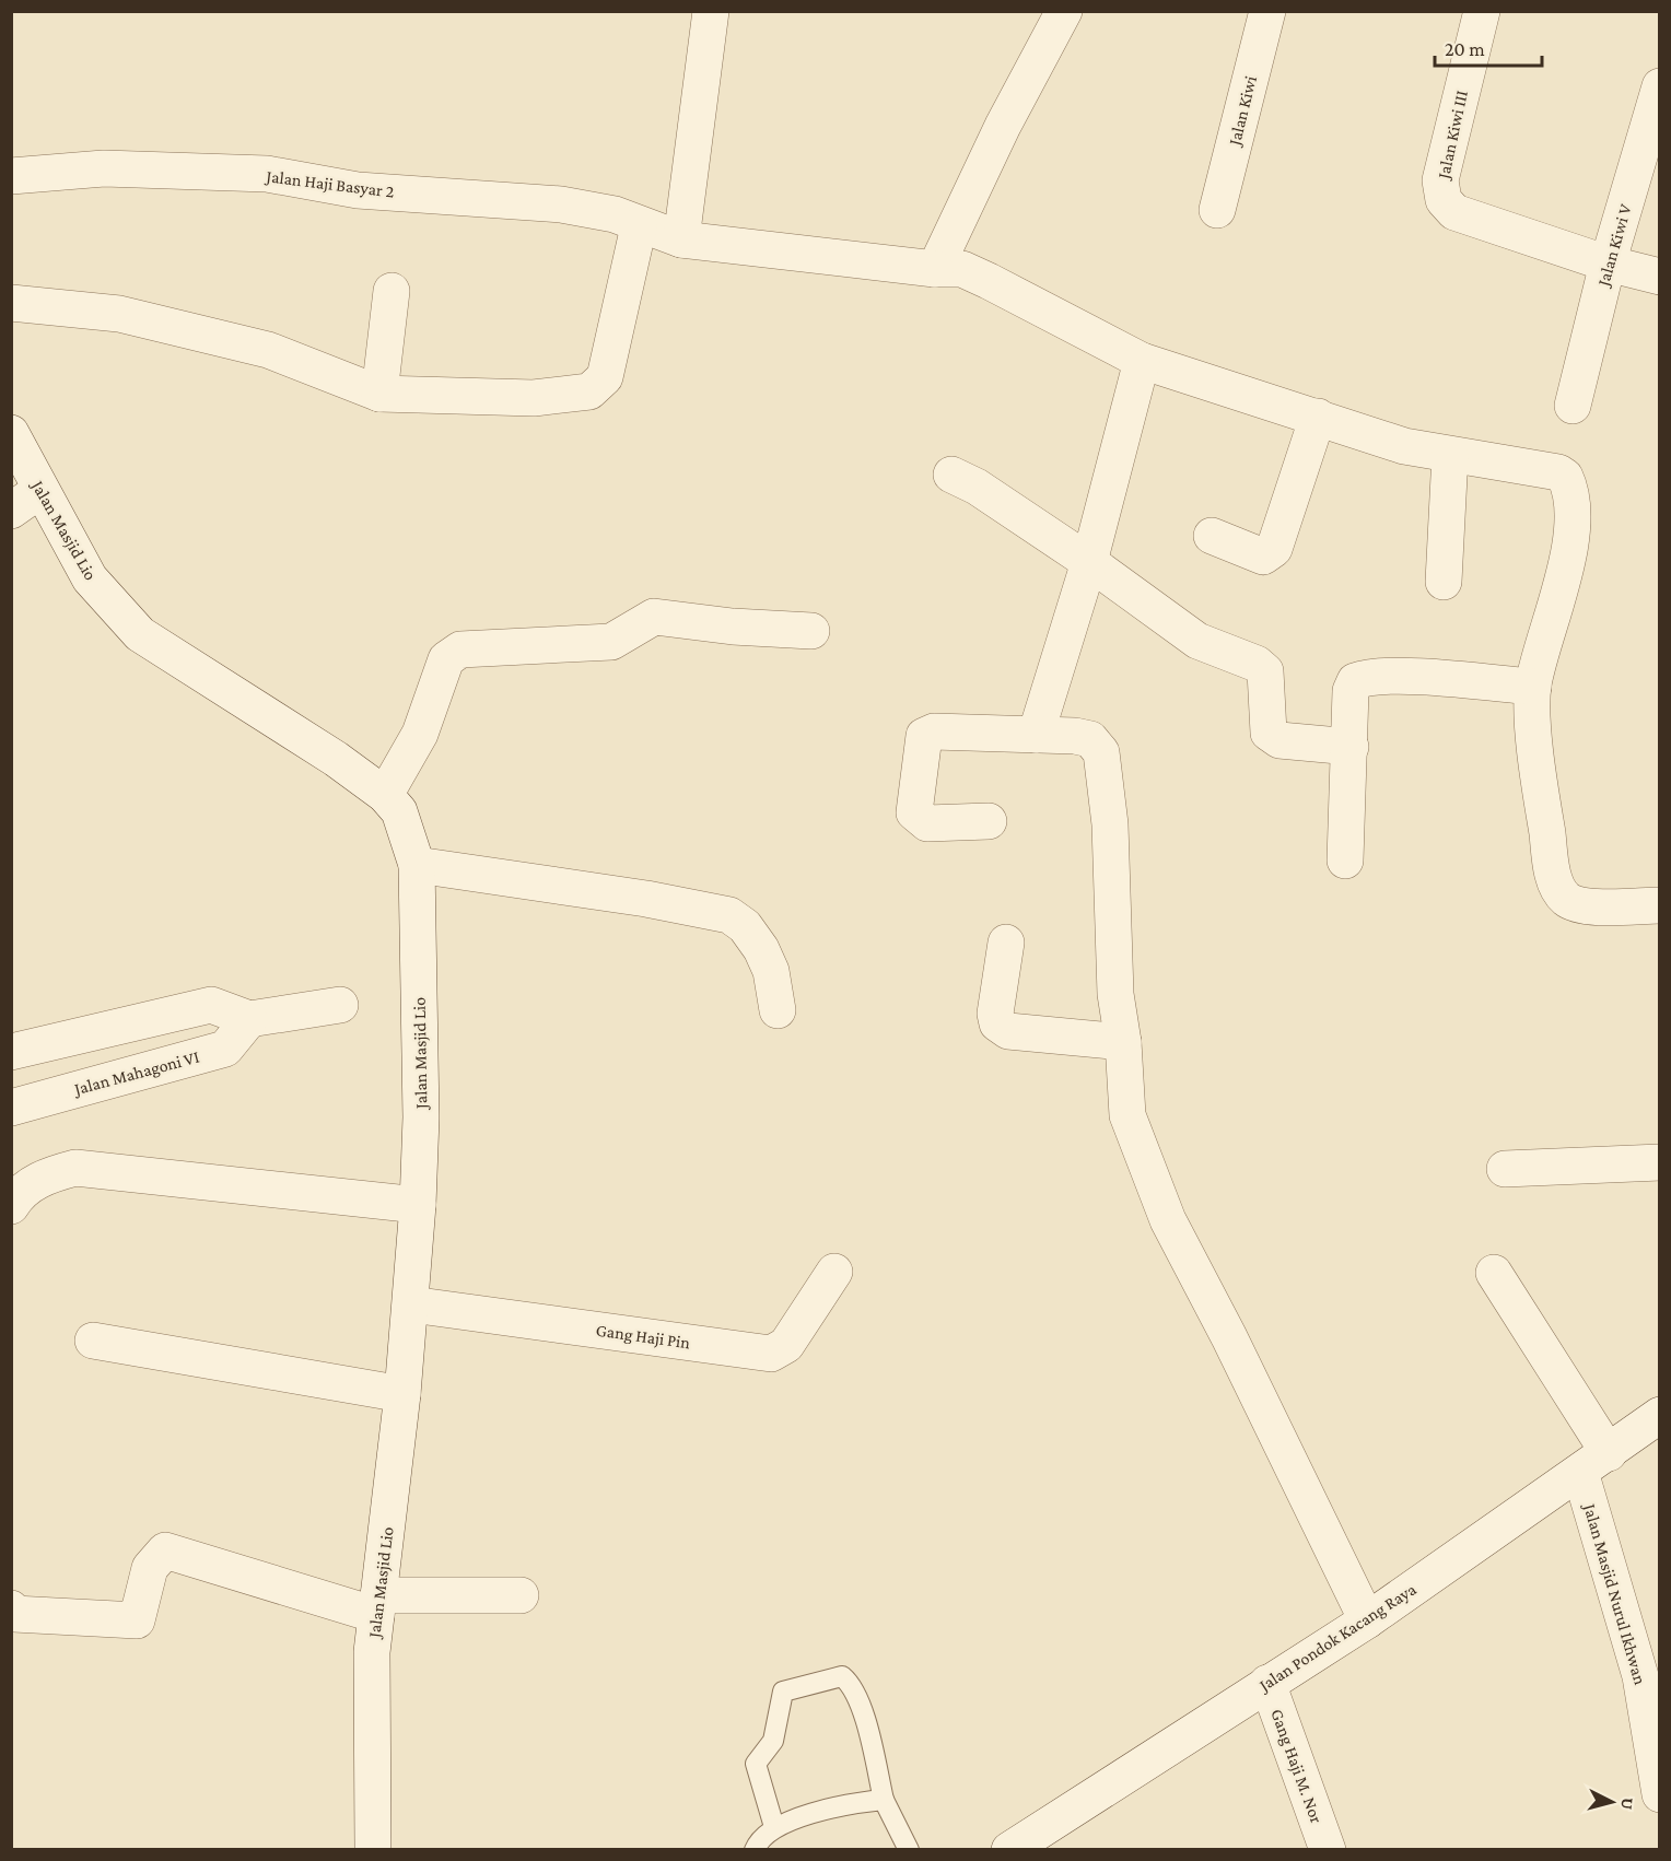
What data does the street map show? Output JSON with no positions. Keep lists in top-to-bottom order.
{
  "streets": {
    "street": [
      "Jalan Kiwi",
      "Jalan Kiwi III",
      "Jalan Haji Basyar 2",
      "Jalan Kiwi V",
      "Jalan Masjid Lio",
      "Jalan Mahagoni VI",
      "Gang Haji Pin",
      "Jalan Masjid Nurul Ikhwan",
      "Jalan Pondok Kacang Raya",
      "Gang Haji M. Nor"
    ]
  },
  "crossings": [
    ["Jalan Kiwi III", "Jalan Kiwi V"],
    ["Jalan Masjid Lio", "Gang Haji Pin"],
    ["Jalan Masjid Nurul Ikhwan", "Jalan Pondok Kacang Raya"],
    ["Jalan Pondok Kacang Raya", "Gang Haji M. Nor"]
  ],
  "scale_bar": "20 m",
  "north": "right"
}
